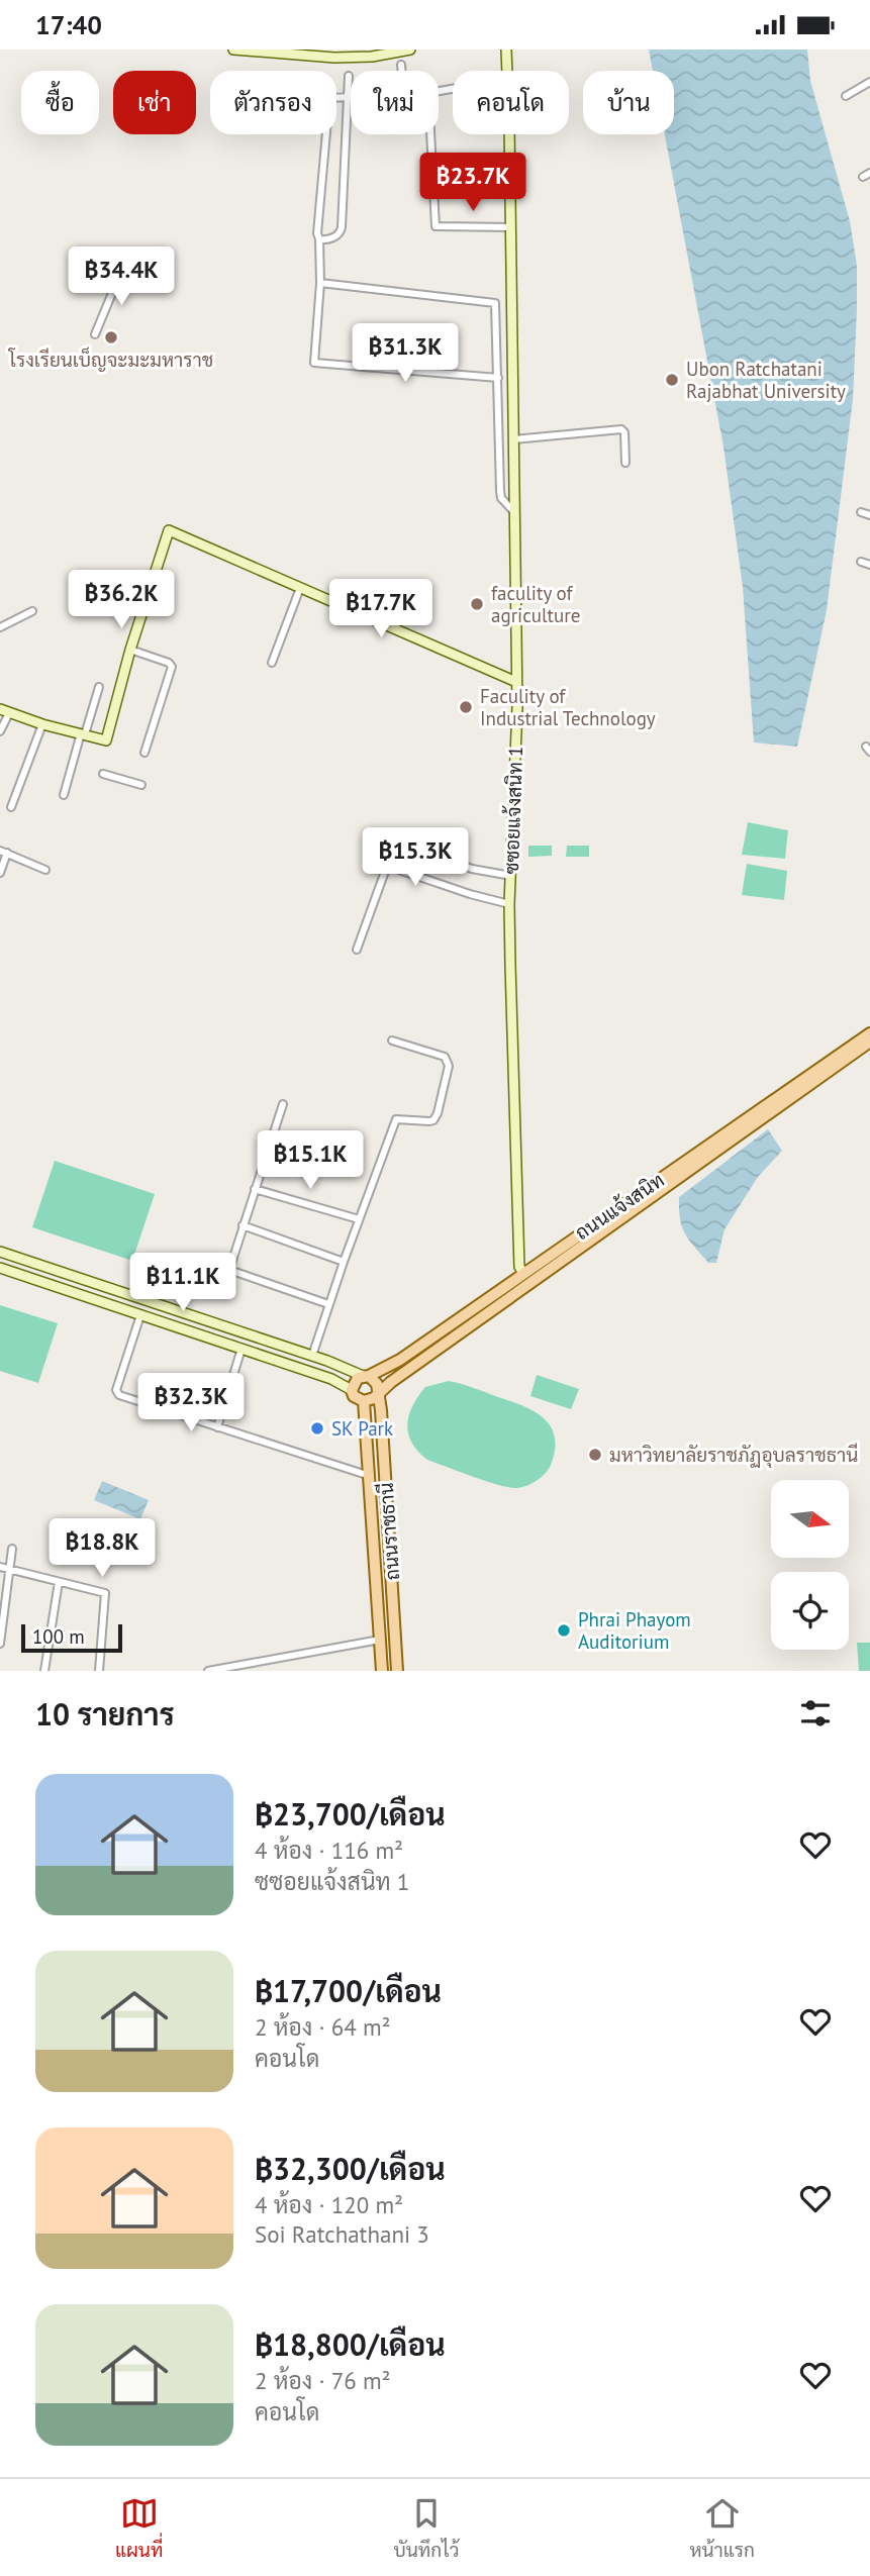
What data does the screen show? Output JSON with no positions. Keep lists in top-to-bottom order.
{
  "streets": {
    "main road": ["ถนนแจ้งสนิท", "ถนนราชธานี"],
    "street": ["ซซอยแจ้งสนิท 1"]
  },
  "crossings": [
    ["ซซอยแจ้งสนิท 1", "ถนนแจ้งสนิท"],
    ["ถนนแจ้งสนิท", "ถนนราชธานี"]
  ],
  "places": [
    "โรงเรียนเบ็ญจะมะมหาราช",
    "Ubon Ratchatani Rajabhat University",
    "faculity of agriculture",
    "Faculity of Industrial Technology",
    "SK Park",
    "มหาวิทยาลัยราชภัฏอุบลราชธานี",
    "Phrai Phayom Auditorium"
  ],
  "scale_bar": "100 m",
  "north": "right",
  "page": {
    "status": "17:40",
    "chip": [
      "ซื้อ",
      "เช่า",
      "ตัวกรอง",
      "ใหม่",
      "คอนโด",
      "บ้าน"
    ],
    "price": [
      "฿23.7K",
      "฿34.4K",
      "฿31.3K",
      "฿36.2K",
      "฿17.7K",
      "฿15.3K",
      "฿15.1K",
      "฿11.1K",
      "฿32.3K",
      "฿18.8K"
    ],
    "scale": "100 m",
    "heading": "10 รายการ",
    "list": [
      {
        "name": "฿23,700/เดือน",
        "note": "4 ห้อง · 116 m² · ซซอยแจ้งสนิท 1"
      },
      {
        "name": "฿17,700/เดือน",
        "note": "2 ห้อง · 64 m² · คอนโด"
      },
      {
        "name": "฿32,300/เดือน",
        "note": "4 ห้อง · 120 m² · Soi Ratchathani 3"
      },
      {
        "name": "฿18,800/เดือน",
        "note": "2 ห้อง · 76 m² · คอนโด"
      }
    ],
    "tabs": ["แผนที่", "บันทึกไว้", "หน้าแรก"]
  }
}
